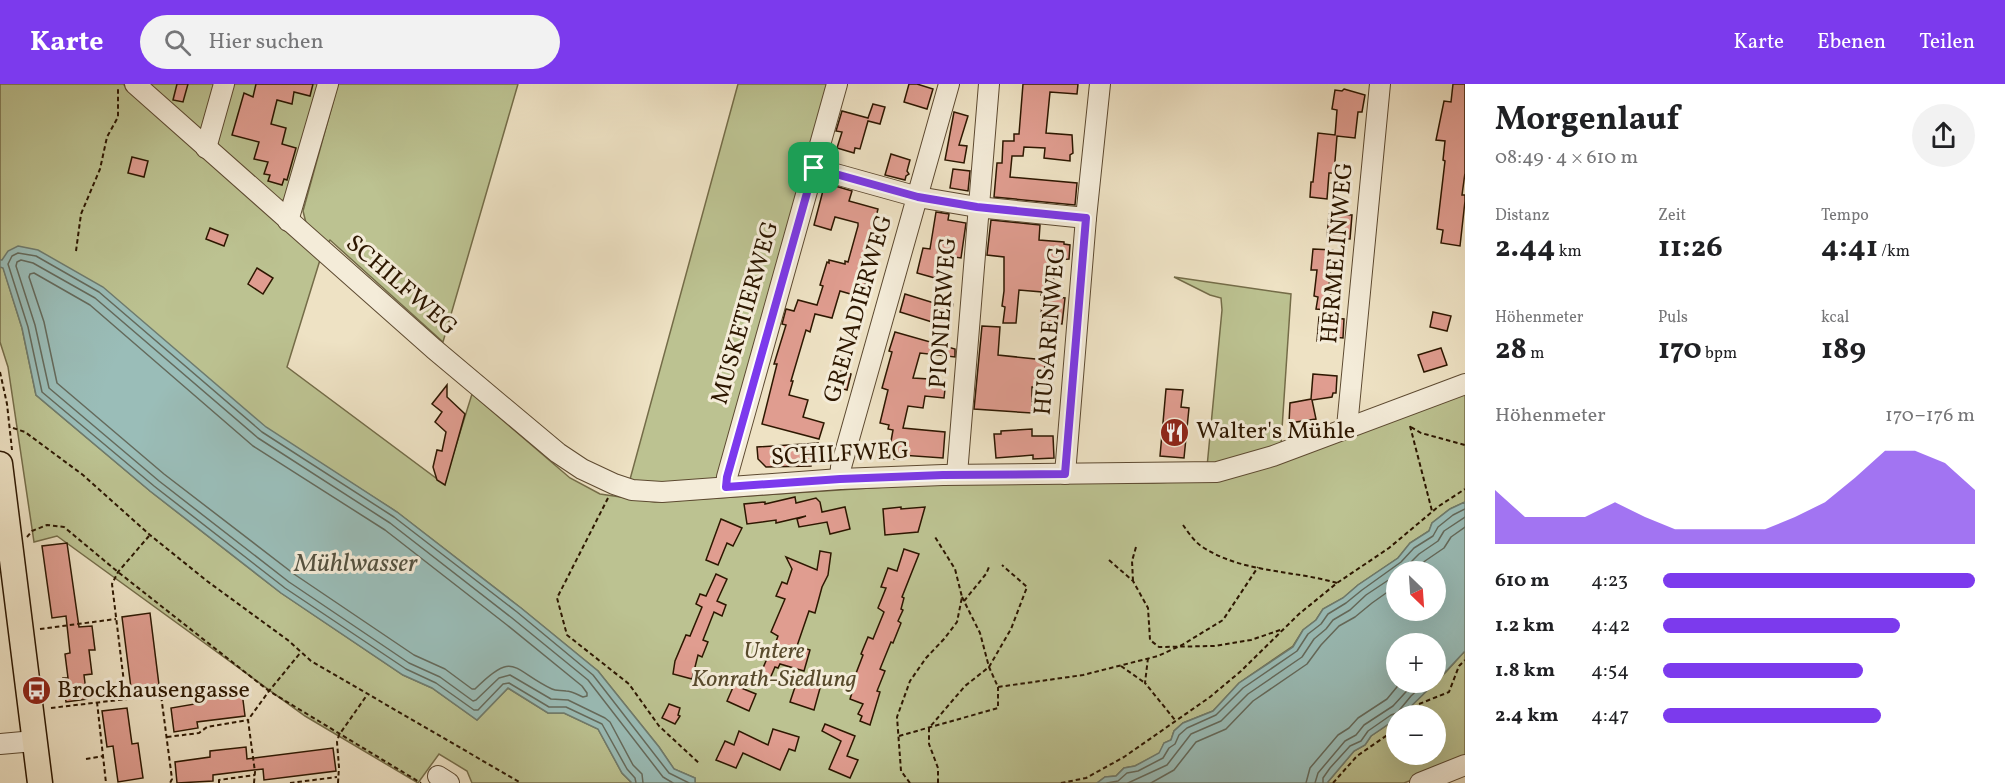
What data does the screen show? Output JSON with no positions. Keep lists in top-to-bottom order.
{
  "streets": {
    "street": [
      "HERMELINWEG",
      "SCHILFWEG",
      "GRENADIERWEG",
      "MUSKETIERWEG",
      "PIONIERWEG",
      "HUSARENWEG"
    ]
  },
  "crossings": [
    ["HERMELINWEG", "SCHILFWEG"],
    ["SCHILFWEG", "GRENADIERWEG"],
    ["SCHILFWEG", "MUSKETIERWEG"],
    ["SCHILFWEG", "PIONIERWEG"],
    ["SCHILFWEG", "HUSARENWEG"]
  ],
  "water": ["Mühlwasser"],
  "parks": ["Untere Konrath-Siedlung"],
  "places": {
    "restaurant": ["Walter's Mühle"],
    "bus stop": ["Brockhausengasse"]
  },
  "north": "bottom right",
  "page": {
    "header": "Karte",
    "search": "Hier suchen",
    "nav": ["Karte", "Ebenen", "Teilen"],
    "heading": ["Morgenlauf", "08:49 · 4 × 610 m"],
    "stats": [
      ["Distanz", "2.44 km"],
      ["Zeit", "11:26"],
      ["Tempo", "4:41 /km"],
      ["Höhenmeter", "28 m"],
      ["Puls", "170 bpm"],
      ["kcal", "189"]
    ],
    "chart": ["Höhenmeter", "170–176 m"],
    "list": [
      {
        "name": "610 m",
        "note": "4:23"
      },
      {
        "name": "1.2 km",
        "note": "4:42"
      },
      {
        "name": "1.8 km",
        "note": "4:54"
      },
      {
        "name": "2.4 km",
        "note": "4:47"
      }
    ],
    "map_buttons": ["+", "−"]
  }
}
